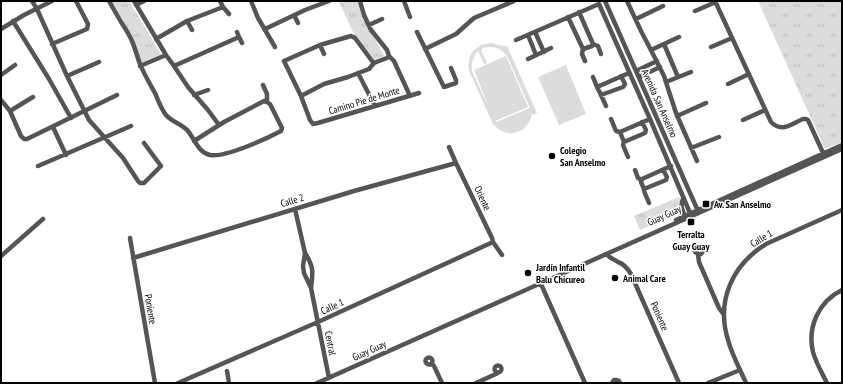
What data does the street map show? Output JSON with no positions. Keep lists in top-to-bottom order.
{
  "streets": {
    "street": [
      "Camino Pie de Monte",
      "Avenida San Anselmo",
      "Oriente",
      "Calle 2",
      "Guay Guay",
      "Calle 1",
      "Poniente",
      "Central"
    ]
  },
  "crossings": [
    ["Avenida San Anselmo", "Guay Guay"],
    ["Oriente", "Calle 2"],
    ["Oriente", "Calle 1"],
    ["Calle 2", "Poniente"],
    ["Calle 2", "Central"],
    ["Guay Guay", "Poniente"],
    ["Guay Guay", "Central"],
    ["Calle 1", "Central"]
  ],
  "places": {
    "other": ["Colegio San Anselmo", "Jardín Infantil Balu Chicureo", "Animal Care"],
    "transit": ["Av. San Anselmo", "Terralta Guay Guay"]
  }
}
